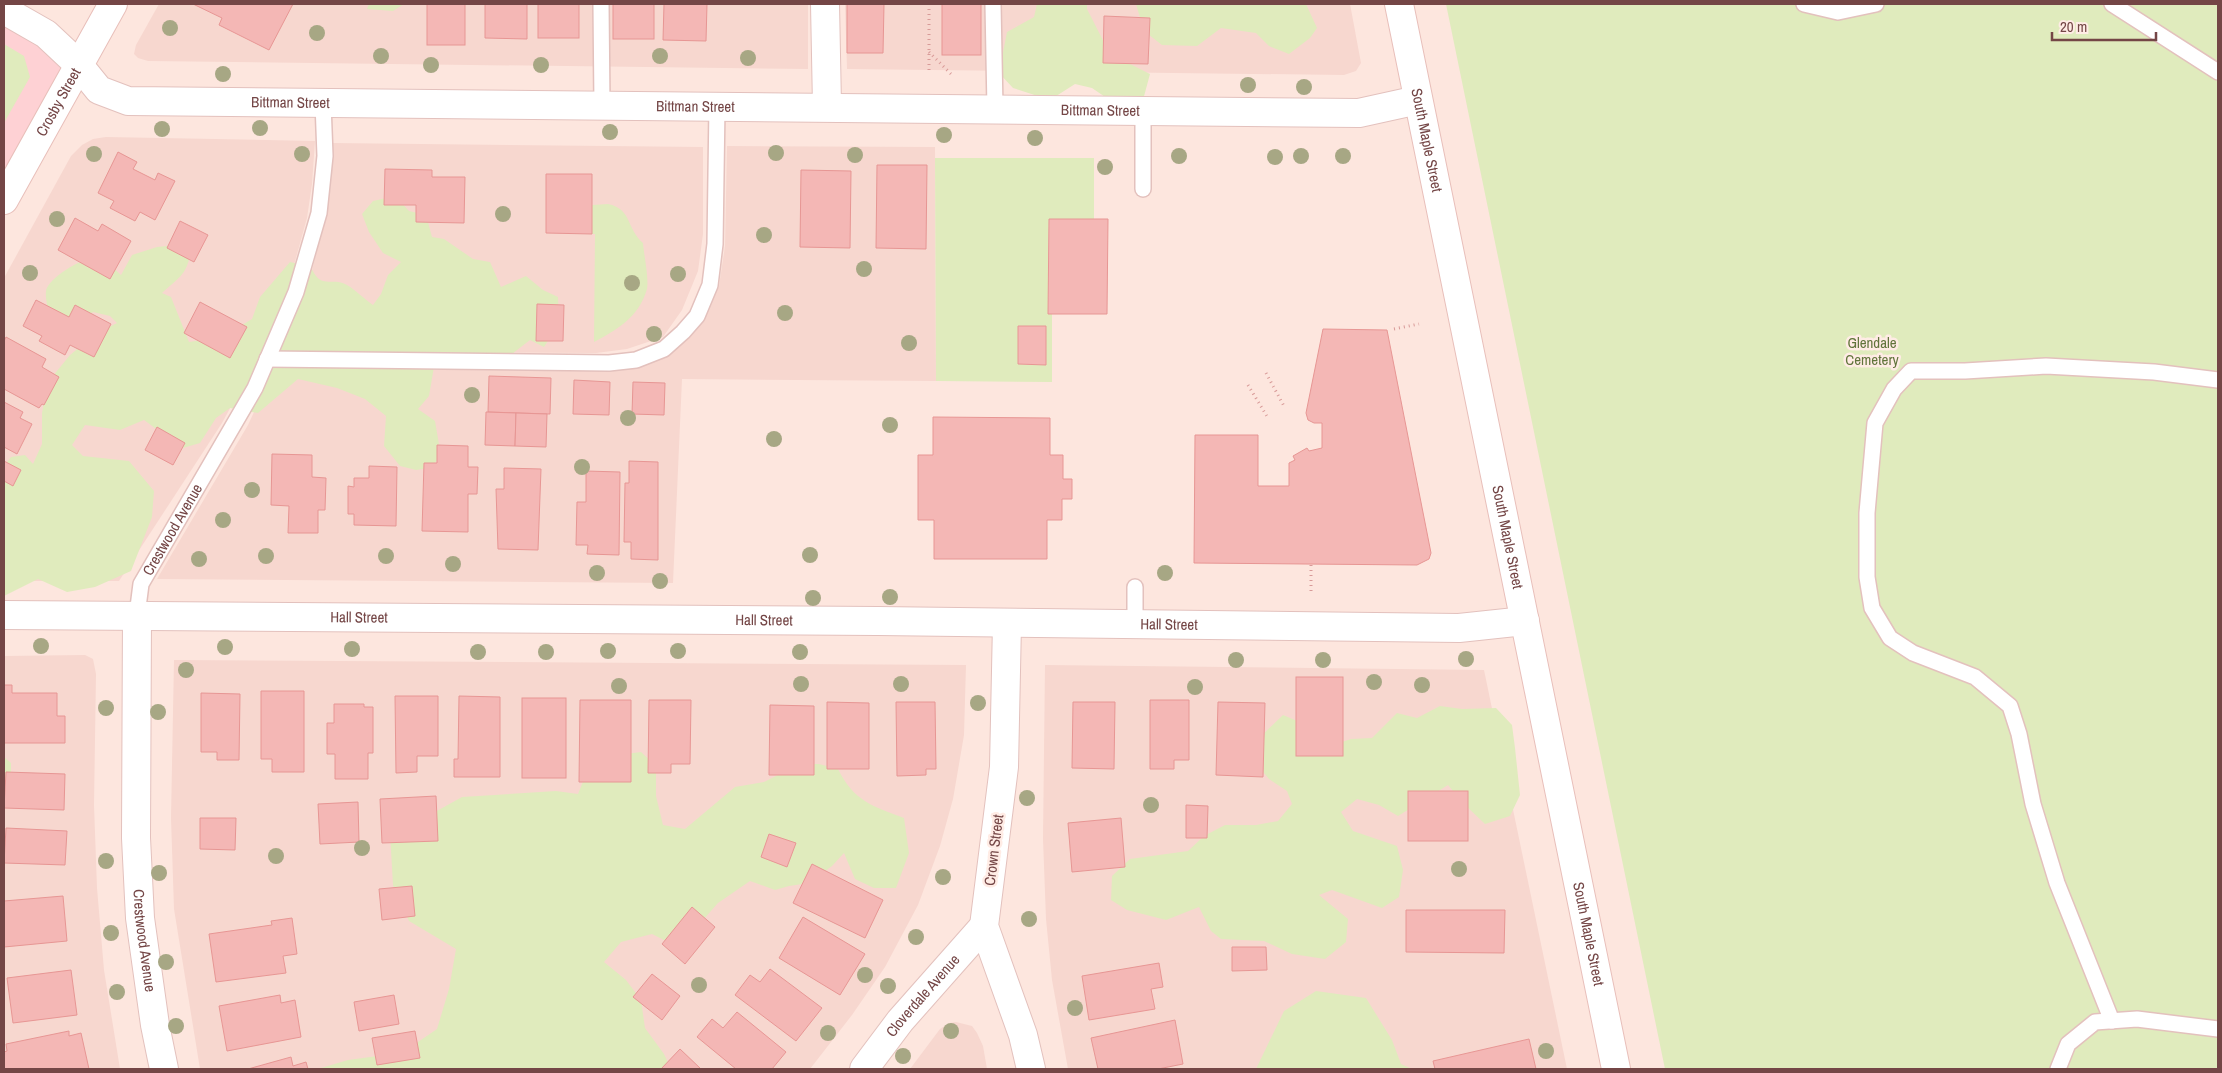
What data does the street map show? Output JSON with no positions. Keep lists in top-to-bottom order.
{
  "streets": {
    "street": [
      "Crosby Street",
      "Bittman Street",
      "South Maple Street",
      "Crestwood Avenue",
      "Hall Street",
      "Crown Street",
      "Cloverdale Avenue"
    ]
  },
  "crossings": [
    ["Crosby Street", "Bittman Street"],
    ["Bittman Street", "South Maple Street"],
    ["Bittman Street", "Crestwood Avenue"],
    ["South Maple Street", "Hall Street"],
    ["Crestwood Avenue", "Hall Street"],
    ["Hall Street", "Crown Street"],
    ["Crown Street", "Cloverdale Avenue"]
  ],
  "parks": ["Glendale Cemetery"],
  "scale_bar": "20 m"
}
